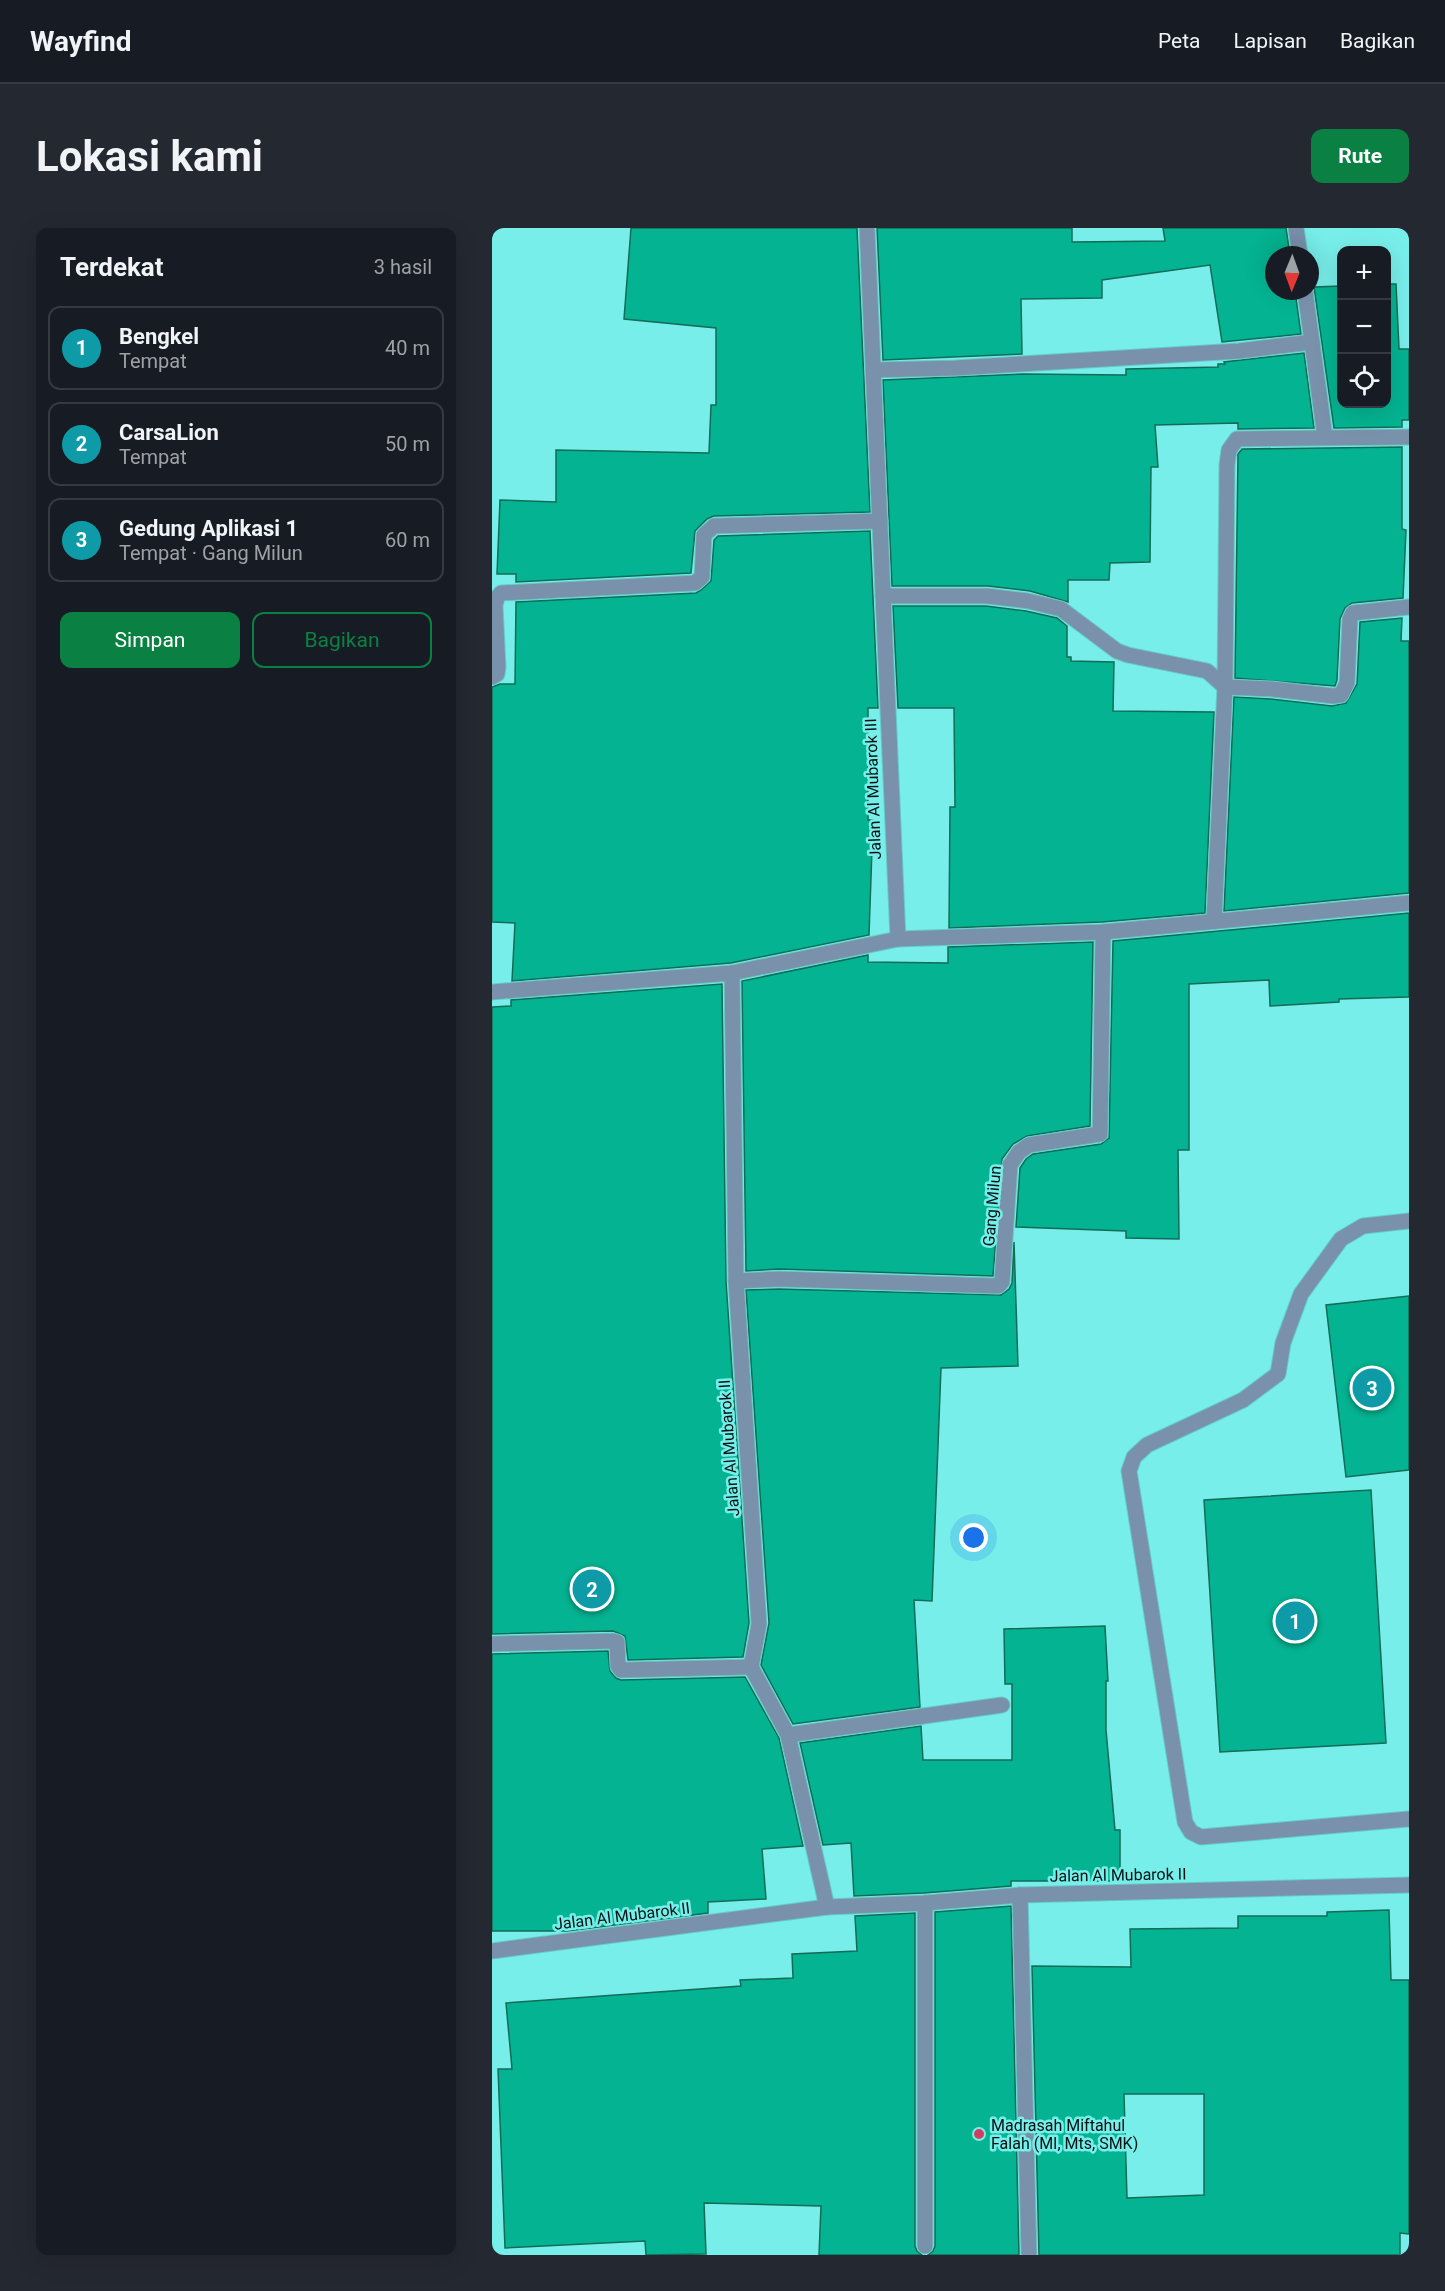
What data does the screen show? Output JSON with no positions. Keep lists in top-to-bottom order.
{
  "streets": {
    "street": ["Jalan Al Mubarok III", "Gang Milun", "Jalan Al Mubarok II"]
  },
  "crossings": [
    ["Gang Milun", "Jalan Al Mubarok II"]
  ],
  "places": ["Madrasah Miftahul Falah (MI, Mts, SMK)"],
  "north": "bottom",
  "page": {
    "header": "Wayfind",
    "nav": ["Peta", "Lapisan", "Bagikan"],
    "buttons": [
      "Rute",
      ["Simpan", "Bagikan"]
    ],
    "title": "Lokasi kami",
    "heading": ["Terdekat", "3 hasil"],
    "map_buttons": ["+", "−"],
    "list": [
      {
        "mark": "1",
        "name": "Bengkel",
        "note": "Tempat",
        "value": "40 m"
      },
      {
        "mark": "2",
        "name": "CarsaLion",
        "note": "Tempat",
        "value": "50 m"
      },
      {
        "mark": "3",
        "name": "Gedung Aplikasi 1",
        "note": "Tempat · Gang Milun",
        "value": "60 m"
      }
    ],
    "pins": ["3", "2", "1"]
  }
}
